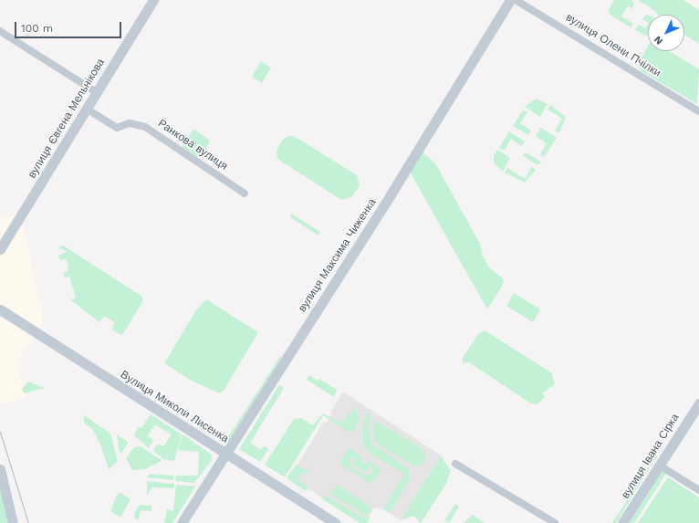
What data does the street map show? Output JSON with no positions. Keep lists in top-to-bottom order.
{
  "streets": {
    "street": [
      "вулиця Олени Пчілки",
      "вулиця Євгена Мельнікова",
      "Ранкова вулиця",
      "вулиця Максима Чиженка",
      "Вулиця Миколи Лисенка",
      "вулиця Івана Сірка"
    ]
  },
  "crossings": [
    ["вулиця Євгена Мельнікова", "Ранкова вулиця"],
    ["вулиця Максима Чиженка", "Вулиця Миколи Лисенка"]
  ],
  "scale_bar": "100 m",
  "north": "bottom left"
}
